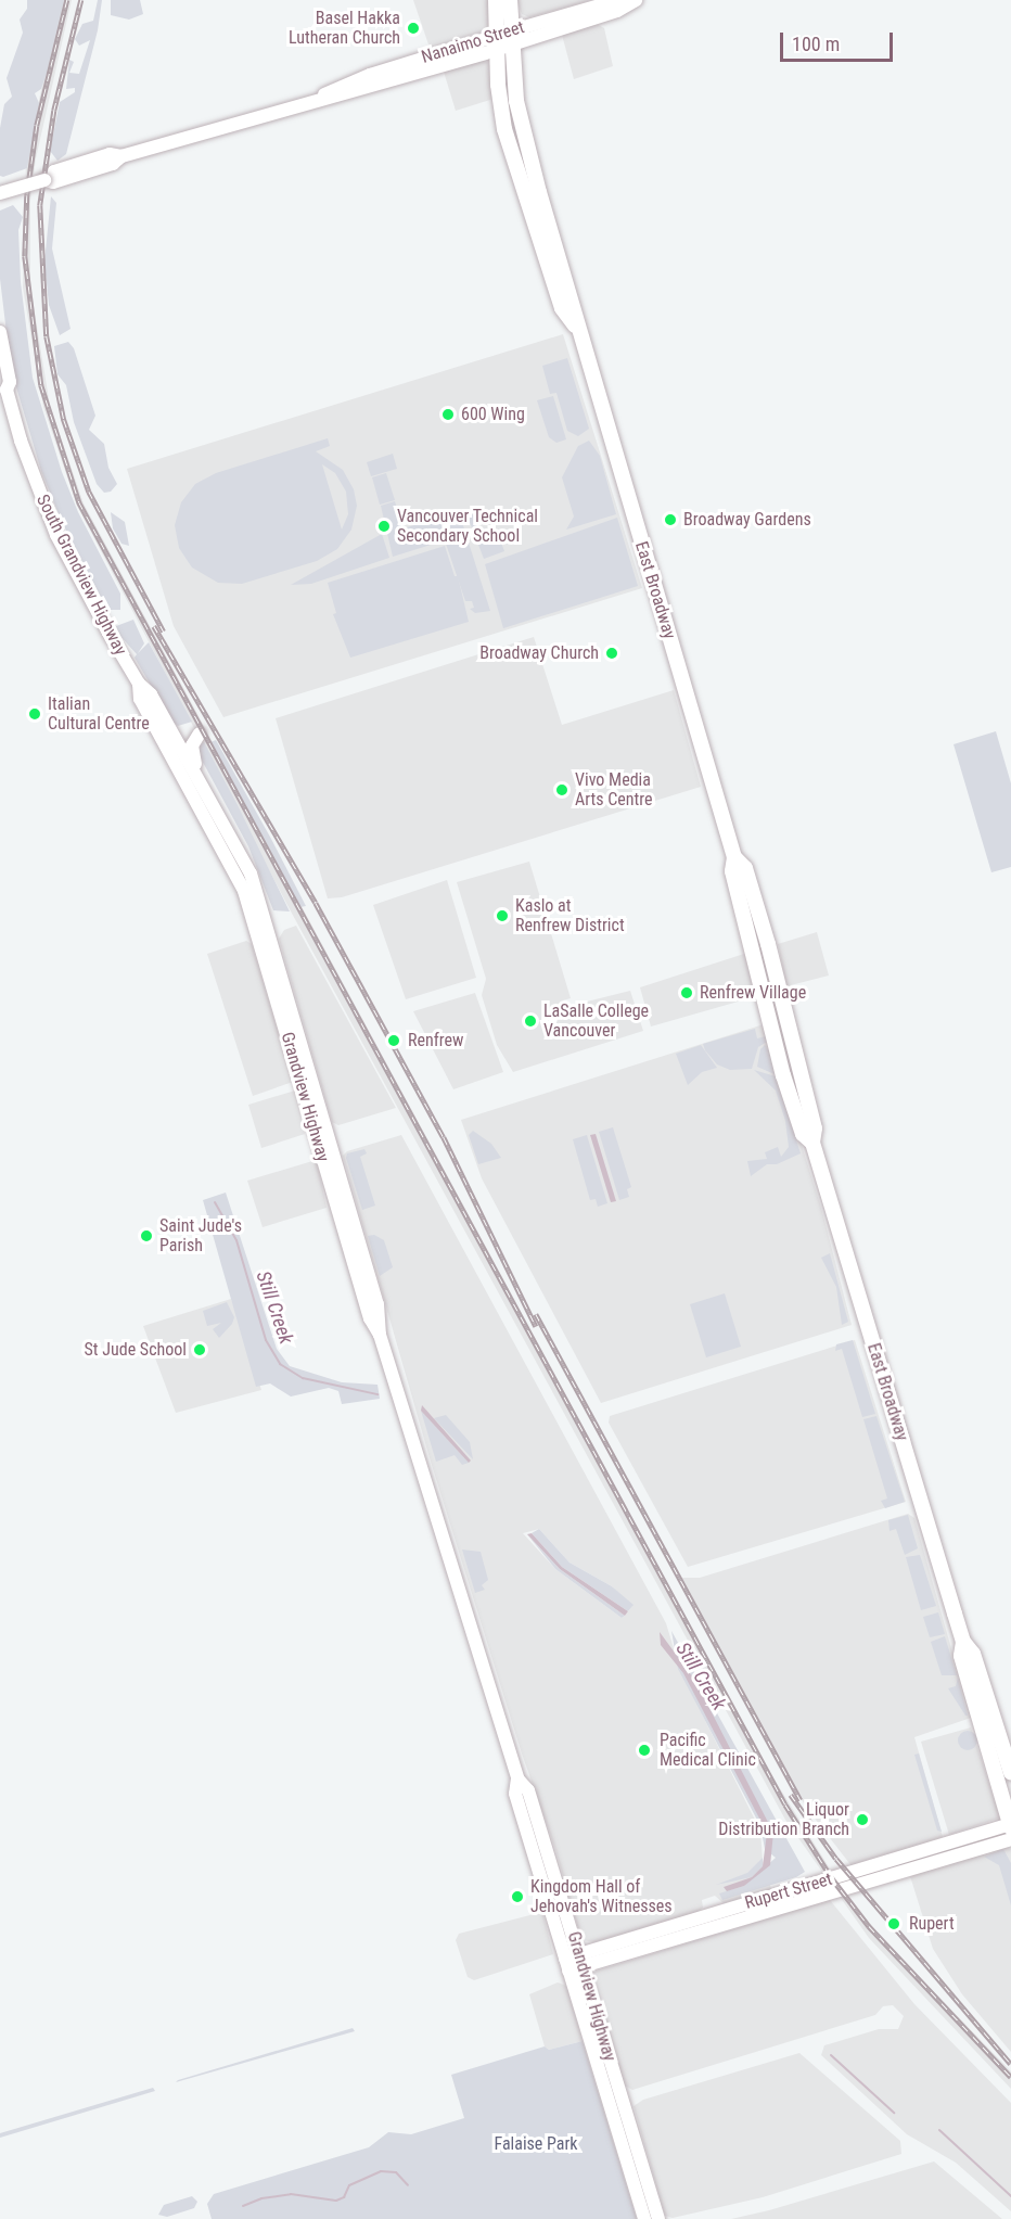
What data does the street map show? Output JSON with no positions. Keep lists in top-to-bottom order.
{
  "streets": {
    "main road": [
      "Nanaimo Street",
      "South Grandview Highway",
      "East Broadway",
      "Grandview Highway",
      "Rupert Street"
    ]
  },
  "crossings": [
    ["Nanaimo Street", "East Broadway"],
    ["South Grandview Highway", "Grandview Highway"],
    ["East Broadway", "Rupert Street"],
    ["Grandview Highway", "Rupert Street"]
  ],
  "water": ["Still Creek"],
  "parks": ["Falaise Park"],
  "places": [
    "Basel Hakka Lutheran Church",
    "600 Wing",
    "Broadway Gardens",
    "Vancouver Technical Secondary School",
    "Broadway Church",
    "Italian Cultural Centre",
    "Vivo Media Arts Centre",
    "Kaslo at Renfrew District",
    "Renfrew Village",
    "LaSalle College Vancouver",
    "Renfrew",
    "Saint Jude's Parish",
    "St Jude School",
    "Pacific Medical Clinic",
    "Liquor Distribution Branch",
    "Kingdom Hall of Jehovah's Witnesses",
    "Rupert"
  ],
  "scale_bar": "100 m"
}
